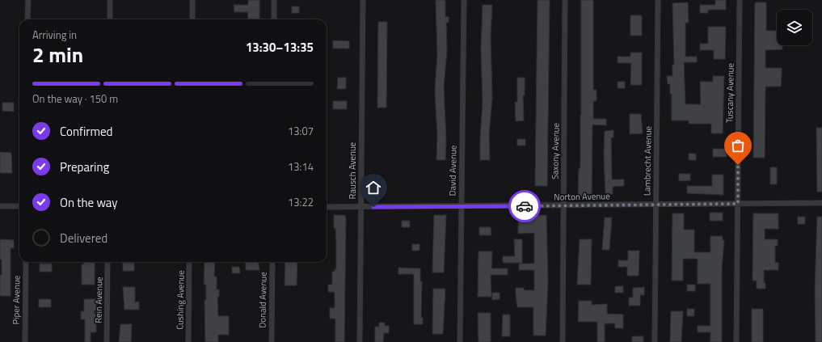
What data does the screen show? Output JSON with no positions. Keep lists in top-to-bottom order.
{
  "streets": {
    "street": [
      "Tuscany Avenue",
      "Saxony Avenue",
      "Lambrecht Avenue",
      "Rausch Avenue",
      "David Avenue",
      "Norton Avenue",
      "Piper Avenue",
      "Rein Avenue",
      "Cushing Avenue",
      "Donald Avenue"
    ]
  },
  "crossings": [
    ["Tuscany Avenue", "Norton Avenue"],
    ["Saxony Avenue", "Norton Avenue"],
    ["Lambrecht Avenue", "Norton Avenue"],
    ["Rausch Avenue", "Norton Avenue"],
    ["David Avenue", "Norton Avenue"]
  ],
  "page": {
    "heading": ["2 min", "Arriving in", "13:30–13:35"],
    "bar": "On the way · 150 m",
    "list": [
      ["Confirmed", "13:07"],
      ["Preparing", "13:14"],
      ["On the way", "13:22"],
      "Delivered"
    ]
  }
}
